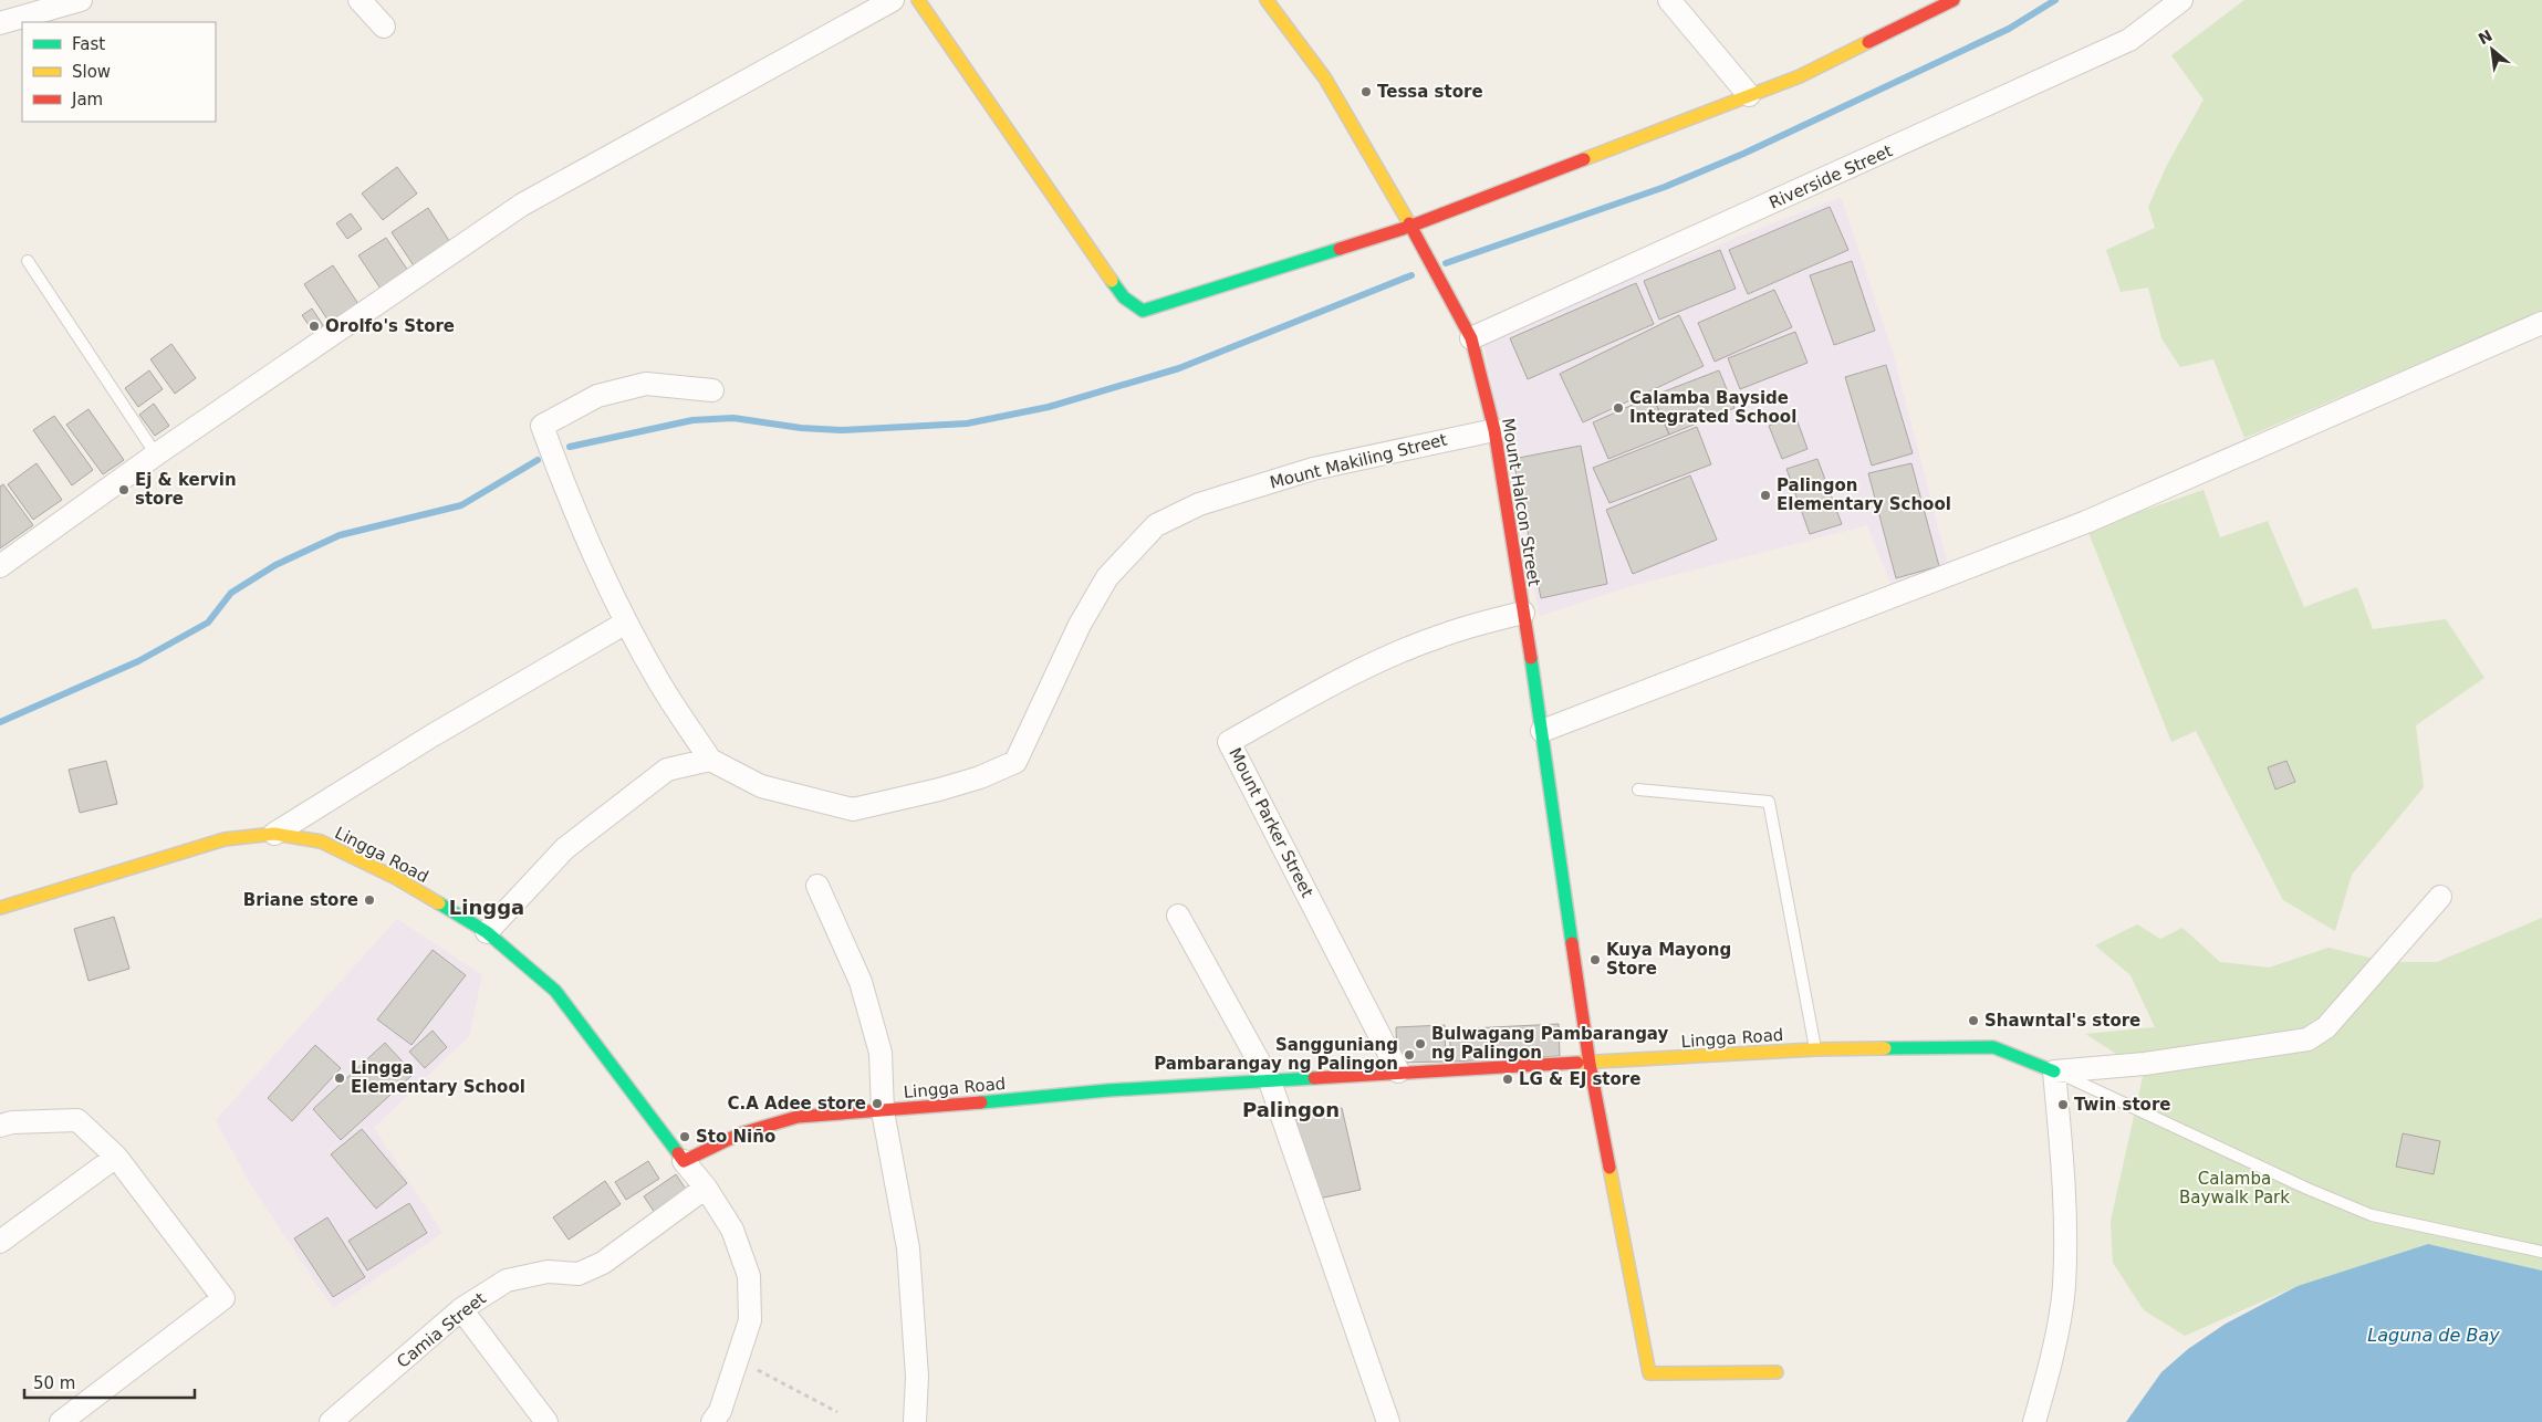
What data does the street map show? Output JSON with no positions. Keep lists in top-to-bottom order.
{
  "streets": {
    "street": [
      "Riverside Street",
      "Mount Makiling Street",
      "Mount Halcon Street",
      "Mount Parker Street",
      "Lingga Road",
      "Camia Street"
    ]
  },
  "crossings": [
    ["Riverside Street", "Mount Halcon Street"],
    ["Mount Makiling Street", "Mount Halcon Street"],
    ["Mount Halcon Street", "Mount Parker Street"],
    ["Mount Halcon Street", "Lingga Road"],
    ["Mount Parker Street", "Lingga Road"]
  ],
  "districts": ["Lingga", "Palingon"],
  "water": ["Laguna de Bay"],
  "parks": ["Calamba Baywalk Park"],
  "places": [
    "Tessa store",
    "Orolfo's Store",
    "Calamba Bayside Integrated School",
    "Ej & kervin store",
    "Palingon Elementary School",
    "Briane store",
    "Kuya Mayong Store",
    "Shawntal's store",
    "Bulwagang Pambarangay ng Palingon",
    "Sangguniang Pambarangay ng Palingon",
    "Lingga Elementary School",
    "LG & EJ store",
    "C.A Adee store",
    "Twin store",
    "Sto Niño"
  ],
  "legend": ["Fast", "Slow", "Jam"],
  "scale_bar": "50 m",
  "north": "top left"
}
